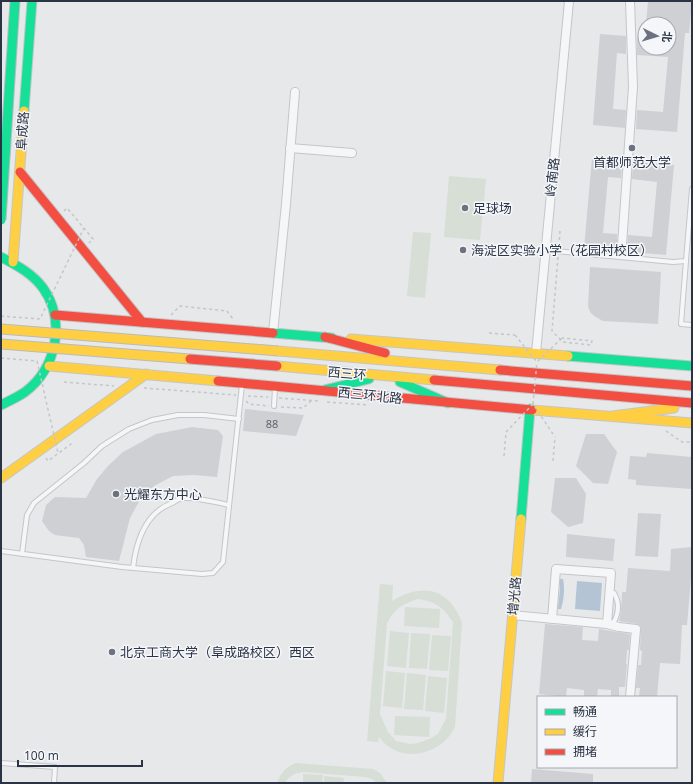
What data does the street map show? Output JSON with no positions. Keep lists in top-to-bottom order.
{
  "streets": {
    "main road": [
      "阜成路",
      "西三环",
      "西三环北路",
      "增光路"
    ],
    "street": ["岭南路"]
  },
  "crossings": [
    ["西三环北路", "增光路"]
  ],
  "places": [
    "首都师范大学",
    "足球场",
    "海淀区实验小学（花园村校区）",
    "光耀东方中心",
    "北京工商大学（阜成路校区）西区"
  ],
  "house_numbers": ["88"],
  "legend": ["畅通", "缓行", "拥堵"],
  "scale_bar": "100 m",
  "north": "right"
}
